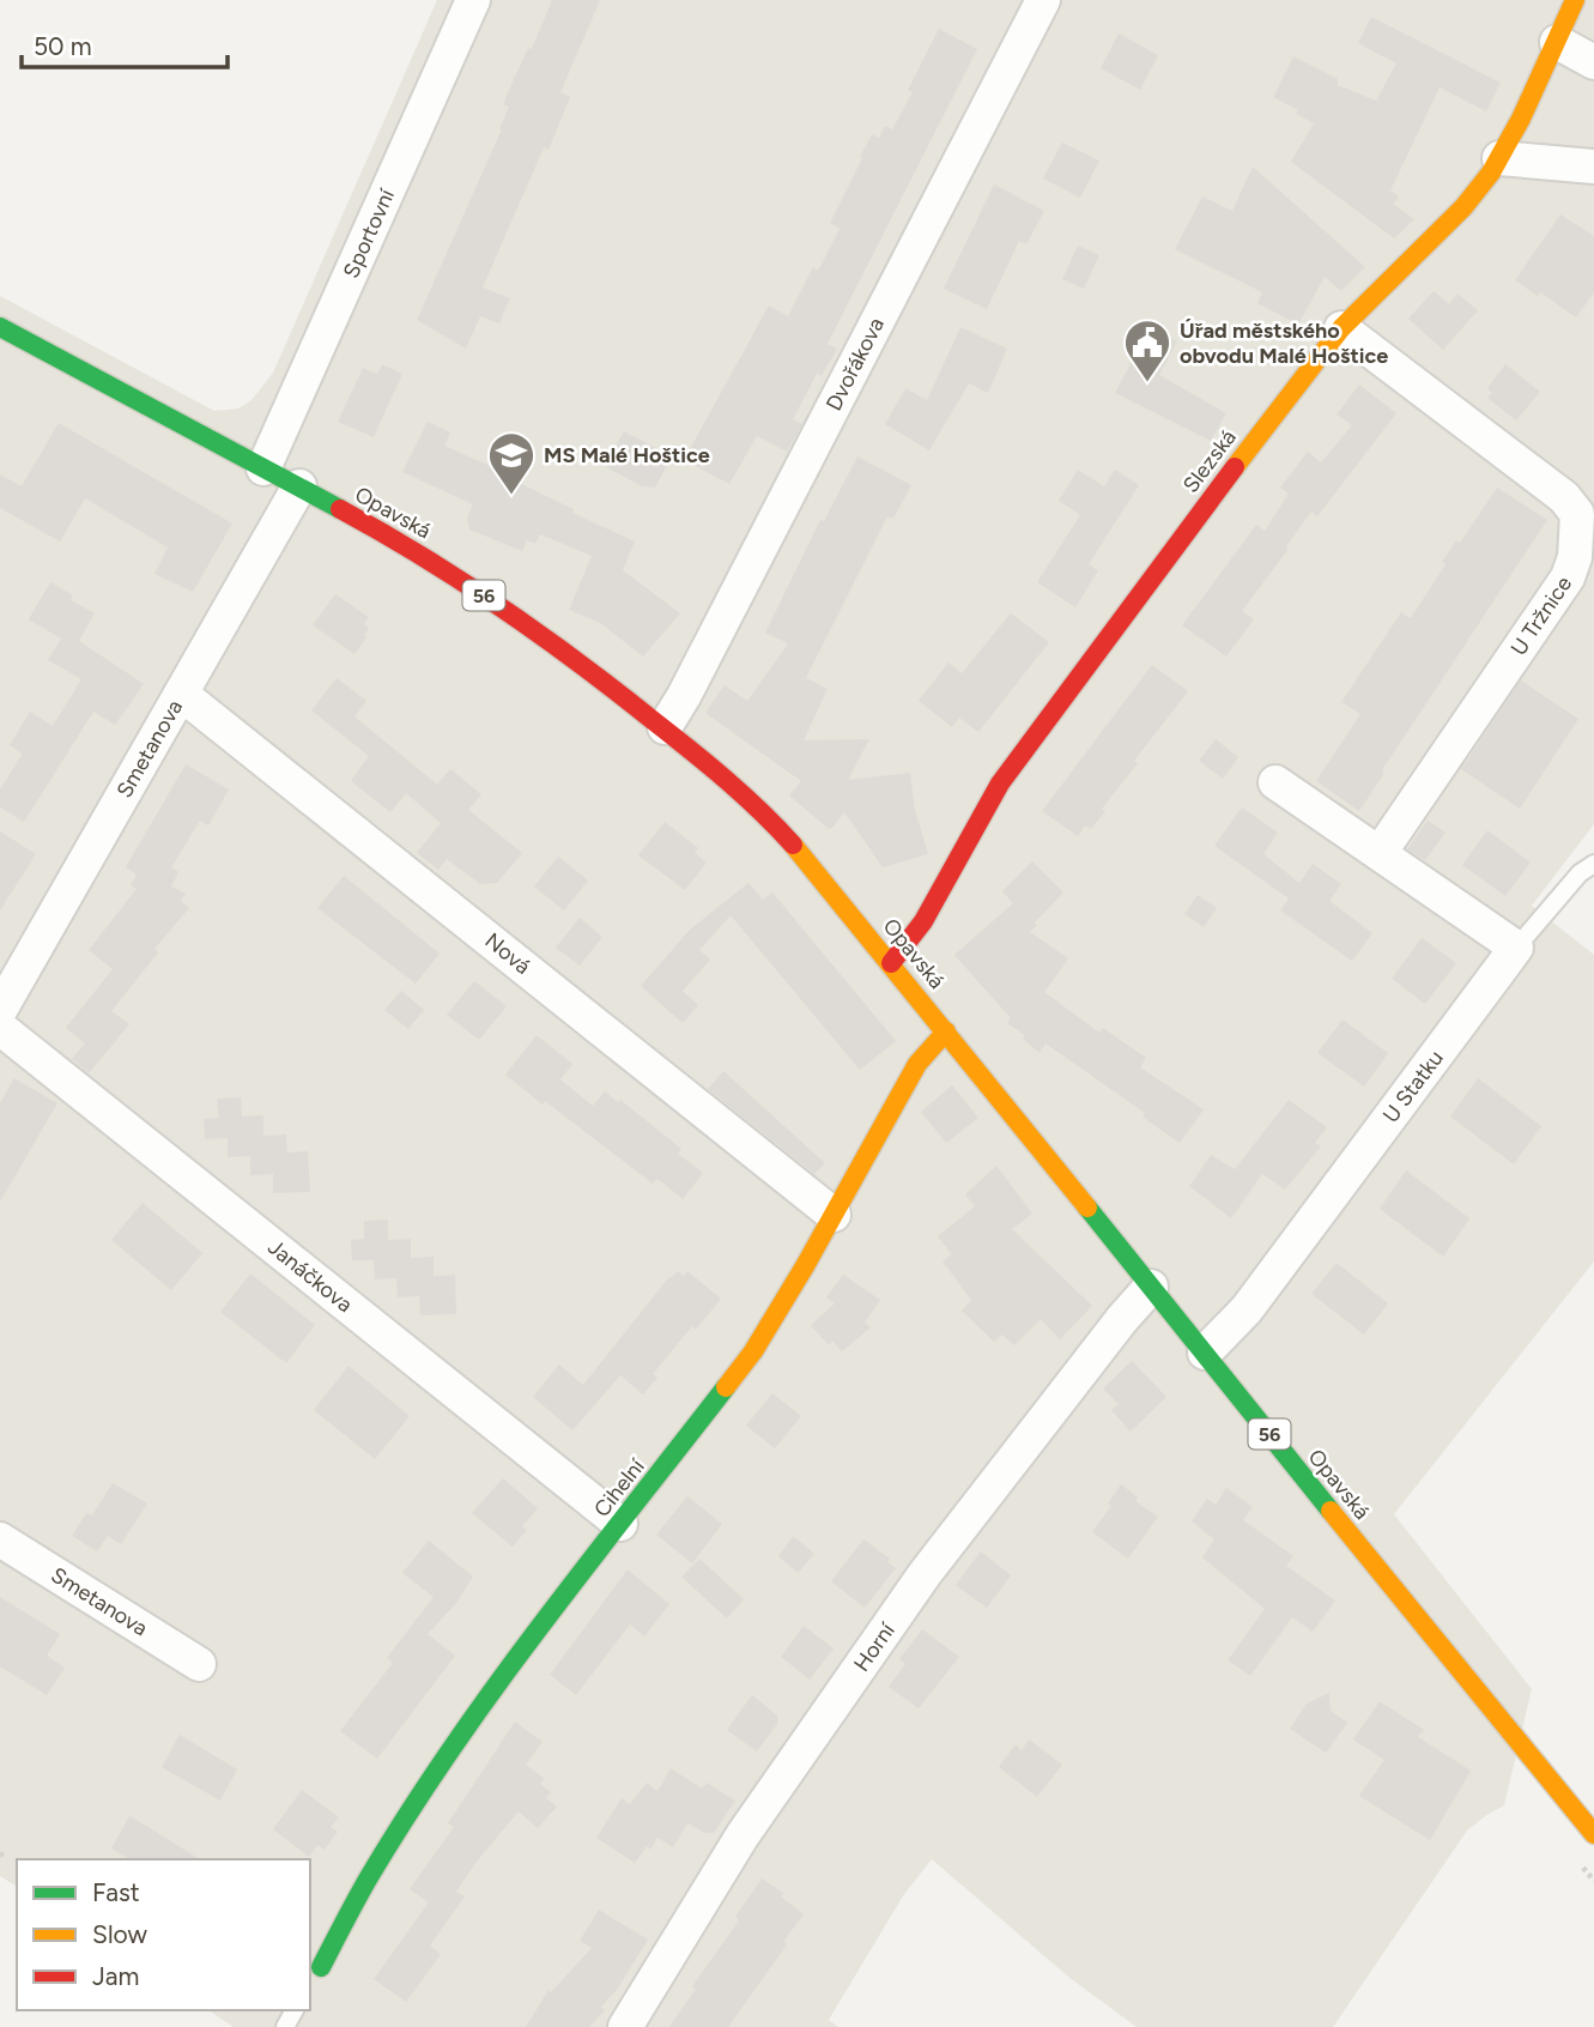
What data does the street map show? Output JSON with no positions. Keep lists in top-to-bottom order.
{
  "streets": {
    "street": [
      "Sportovní",
      "Dvořákova",
      "Slezská",
      "Opavská",
      "56",
      "U Tržnice",
      "Smetanova",
      "Nová",
      "U Statku",
      "Janáčkova",
      "Cihelní",
      "Horní"
    ]
  },
  "crossings": [
    ["Sportovní", "Opavská"],
    ["Dvořákova", "Opavská"],
    ["Slezská", "Opavská"],
    ["Slezská", "U Tržnice"],
    ["Opavská", "Smetanova"],
    ["Opavská", "U Statku"],
    ["Opavská", "Cihelní"],
    ["Opavská", "Horní"],
    ["Smetanova", "Nová"],
    ["Nová", "Cihelní"],
    ["Janáčkova", "Cihelní"]
  ],
  "places": {
    "public building": ["Úřad městského obvodu Malé Hoštice"],
    "school or university": ["MS Malé Hoštice"]
  },
  "legend": ["Fast", "Slow", "Jam"],
  "scale_bar": "50 m"
}
